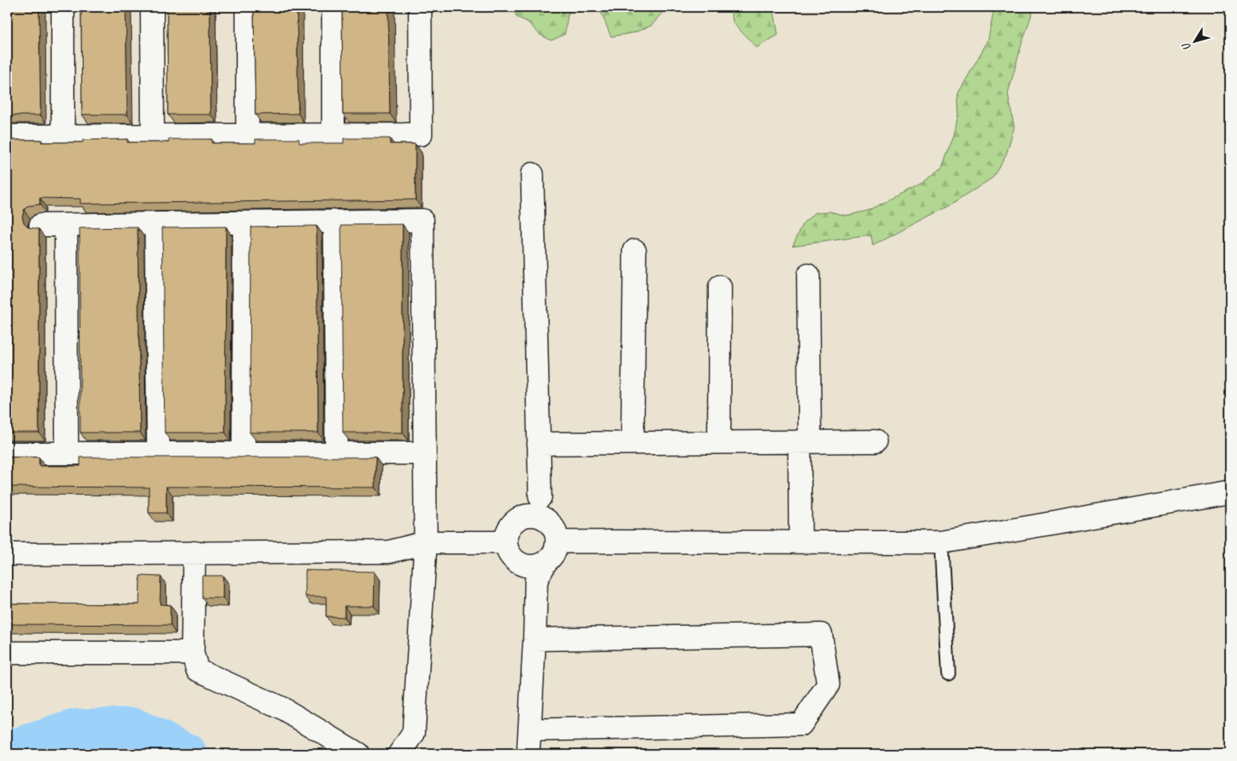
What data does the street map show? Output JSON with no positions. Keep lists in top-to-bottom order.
{
  "north": "bottom left"
}
